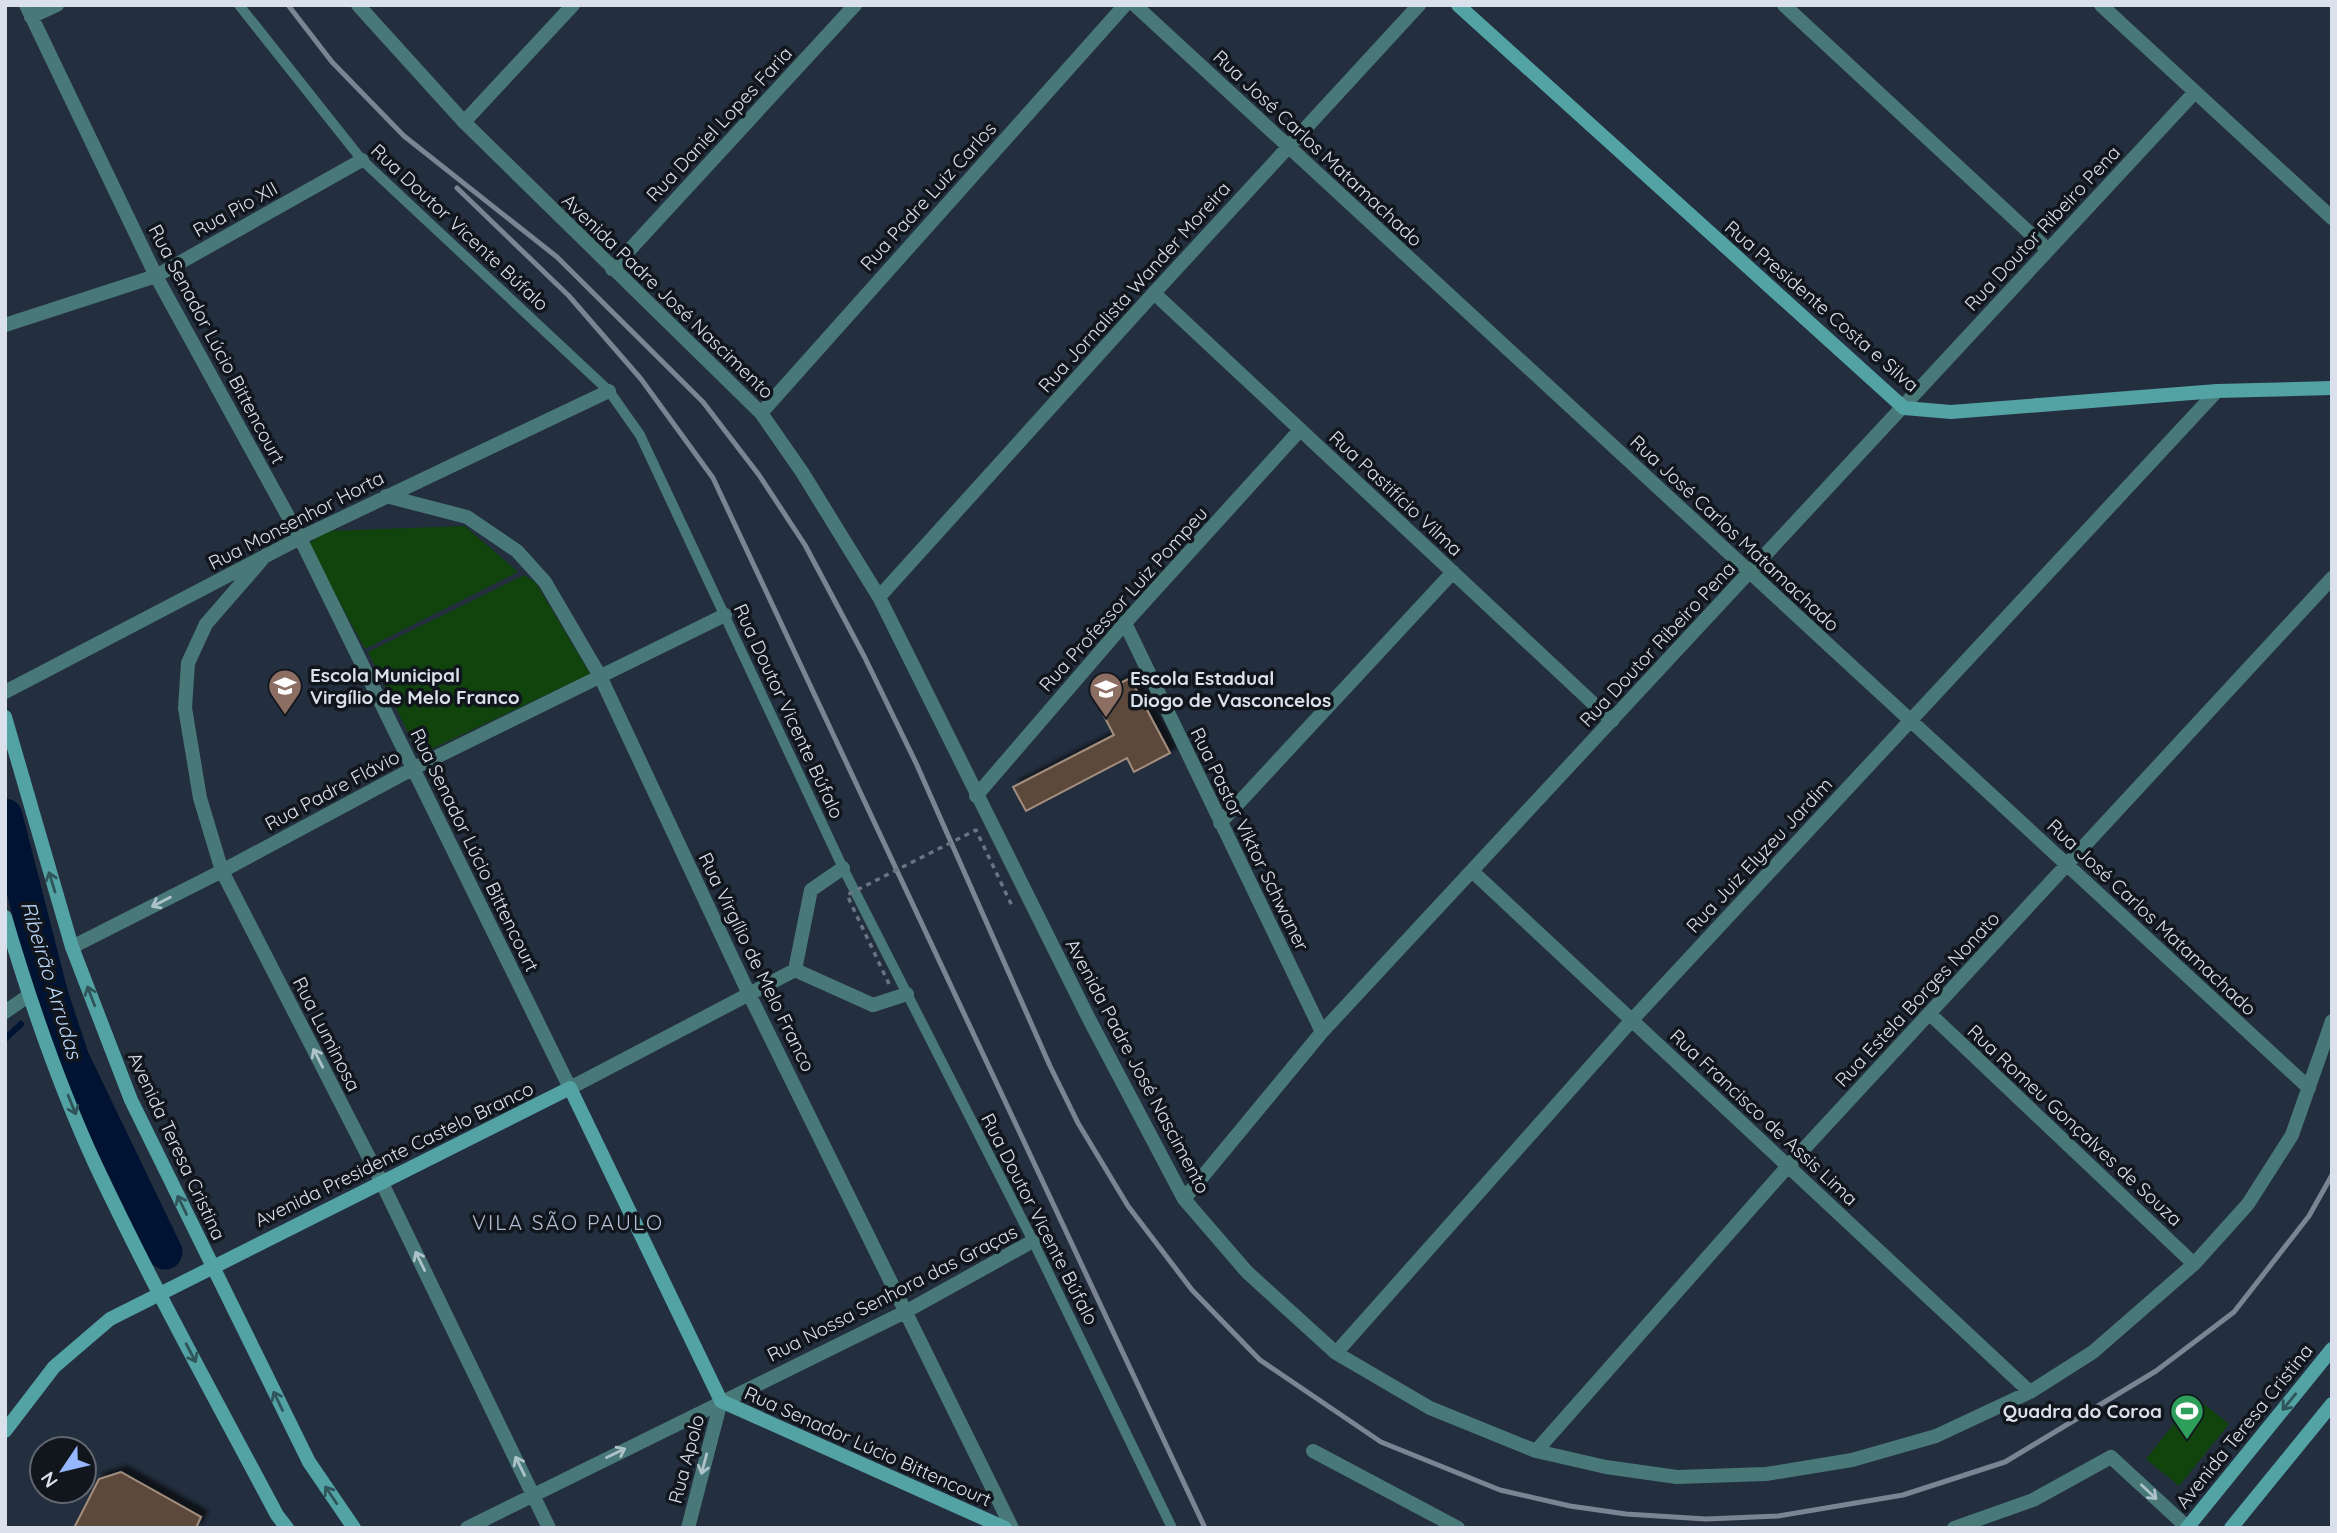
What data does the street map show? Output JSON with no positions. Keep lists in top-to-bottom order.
{
  "streets": {
    "street": [
      "Rua Daniel Lopes Faria",
      "Rua José Carlos Matamachado",
      "Rua Padre Luiz Carlos",
      "Rua Pio XII",
      "Rua Doutor Ribeiro Pena",
      "Rua Jornalista Wander Moreira",
      "Avenida Padre José Nascimento",
      "Rua Presidente Costa e Silva",
      "Rua Senador Lúcio Bittencourt",
      "Rua Pastifício Vilma",
      "Rua Monsenhor Horta",
      "Rua Professor Luiz Pompeu",
      "Rua Padre Flávio",
      "Rua Pastor Viktor Schwaner",
      "Rua Juiz Elyzeu Jardim",
      "Rua Virgílio de Melo Franco",
      "Rua Estela Borges Nonato",
      "Rua Luminosa",
      "Rua Francisco de Assis Lima",
      "Rua Romeu Gonçalves de Souza",
      "Avenida Teresa Cristina",
      "Avenida Presidente Castelo Branco",
      "Rua Nossa Senhora das Graças",
      "Rua Apolo"
    ],
    "lane": ["Rua Doutor Vicente Búfalo"]
  },
  "crossings": [
    ["Rua Daniel Lopes Faria", "Avenida Padre José Nascimento"],
    ["Rua José Carlos Matamachado", "Rua Doutor Ribeiro Pena"],
    ["Rua José Carlos Matamachado", "Rua Jornalista Wander Moreira"],
    ["Rua José Carlos Matamachado", "Avenida Padre José Nascimento"],
    ["Rua José Carlos Matamachado", "Rua Juiz Elyzeu Jardim"],
    ["Rua José Carlos Matamachado", "Rua Estela Borges Nonato"],
    ["Rua Padre Luiz Carlos", "Avenida Padre José Nascimento"],
    ["Rua Pio XII", "Rua Doutor Vicente Búfalo"],
    ["Rua Pio XII", "Rua Senador Lúcio Bittencourt"],
    ["Rua Doutor Vicente Búfalo", "Rua Monsenhor Horta"],
    ["Rua Doutor Vicente Búfalo", "Rua Padre Flávio"],
    ["Rua Doutor Vicente Búfalo", "Rua Nossa Senhora das Graças"],
    ["Rua Doutor Ribeiro Pena", "Avenida Padre José Nascimento"],
    ["Rua Doutor Ribeiro Pena", "Rua Presidente Costa e Silva"],
    ["Rua Doutor Ribeiro Pena", "Rua Pastifício Vilma"],
    ["Rua Doutor Ribeiro Pena", "Rua Pastor Viktor Schwaner"],
    ["Rua Doutor Ribeiro Pena", "Rua Francisco de Assis Lima"],
    ["Rua Jornalista Wander Moreira", "Avenida Padre José Nascimento"],
    ["Rua Jornalista Wander Moreira", "Rua Pastifício Vilma"],
    ["Avenida Padre José Nascimento", "Rua Professor Luiz Pompeu"],
    ["Avenida Padre José Nascimento", "Rua Juiz Elyzeu Jardim"],
    ["Avenida Padre José Nascimento", "Rua Estela Borges Nonato"],
    ["Avenida Padre José Nascimento", "Rua Francisco de Assis Lima"],
    ["Avenida Padre José Nascimento", "Rua Romeu Gonçalves de Souza"],
    ["Rua Presidente Costa e Silva", "Rua Juiz Elyzeu Jardim"],
    ["Rua Senador Lúcio Bittencourt", "Rua Monsenhor Horta"],
    ["Rua Senador Lúcio Bittencourt", "Rua Padre Flávio"],
    ["Rua Senador Lúcio Bittencourt", "Avenida Presidente Castelo Branco"],
    ["Rua Senador Lúcio Bittencourt", "Rua Nossa Senhora das Graças"],
    ["Rua Senador Lúcio Bittencourt", "Rua Apolo"],
    ["Rua Pastifício Vilma", "Rua Professor Luiz Pompeu"],
    ["Rua Monsenhor Horta", "Rua Virgílio de Melo Franco"],
    ["Rua Monsenhor Horta", "Rua Luminosa"],
    ["Rua Professor Luiz Pompeu", "Rua Pastor Viktor Schwaner"],
    ["Rua Padre Flávio", "Rua Virgílio de Melo Franco"],
    ["Rua Padre Flávio", "Rua Luminosa"],
    ["Rua Padre Flávio", "Avenida Teresa Cristina"],
    ["Rua Juiz Elyzeu Jardim", "Rua Francisco de Assis Lima"],
    ["Rua Virgílio de Melo Franco", "Avenida Presidente Castelo Branco"],
    ["Rua Virgílio de Melo Franco", "Rua Nossa Senhora das Graças"],
    ["Rua Estela Borges Nonato", "Rua Francisco de Assis Lima"],
    ["Rua Estela Borges Nonato", "Rua Romeu Gonçalves de Souza"],
    ["Rua Luminosa", "Avenida Presidente Castelo Branco"],
    ["Rua Luminosa", "Rua Nossa Senhora das Graças"],
    ["Avenida Teresa Cristina", "Avenida Presidente Castelo Branco"],
    ["Rua Nossa Senhora das Graças", "Rua Apolo"]
  ],
  "one_way": ["Rua Luminosa", "Rua Apolo"],
  "districts": ["VILA SÃO PAULO"],
  "water": ["Ribeirão Arrudas"],
  "places": {
    "school or university": ["Escola Municipal Virgílio de Melo Franco", "Escola Estadual Diogo de Vasconcelos"],
    "sports": ["Quadra do Coroa"]
  },
  "north": "bottom left"
}
